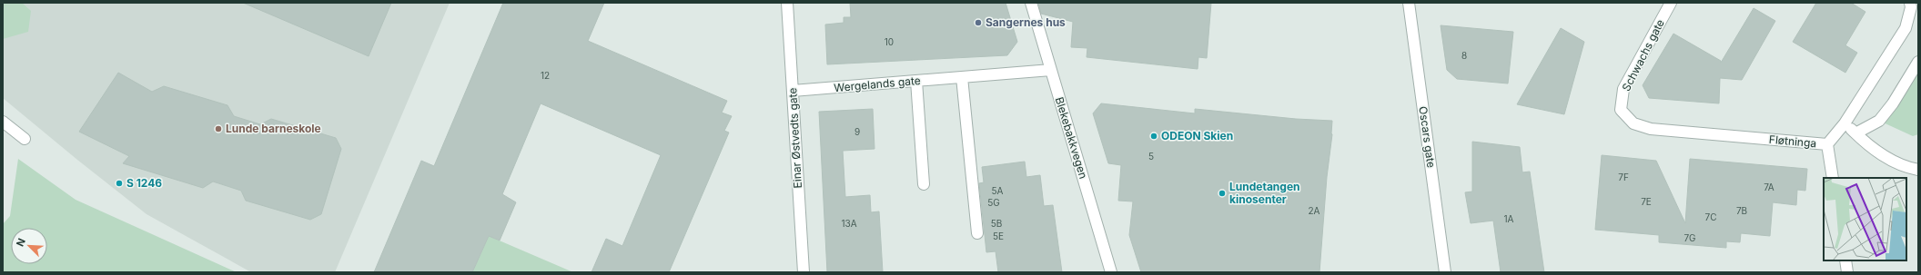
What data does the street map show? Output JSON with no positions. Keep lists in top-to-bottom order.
{
  "streets": {
    "street": [
      "Schwachs gate",
      "Wergelands gate",
      "Oscars gate",
      "Einar Østvedts gate",
      "Blekebakkvegen",
      "Fløtninga"
    ]
  },
  "crossings": [
    ["Schwachs gate", "Fløtninga"],
    ["Wergelands gate", "Einar Østvedts gate"],
    ["Wergelands gate", "Blekebakkvegen"]
  ],
  "places": [
    "Sangernes hus",
    "Lunde barneskole",
    "ODEON Skien",
    "S 1246",
    "Lundetangen kinosenter"
  ],
  "house_numbers": [
    "10",
    "8",
    "12",
    "9",
    "5",
    "7F",
    "7A",
    "5A",
    "7E",
    "5G",
    "2A",
    "7B",
    "7C",
    "1A",
    "13A",
    "5B",
    "5E",
    "7G"
  ],
  "north": "top left"
}
